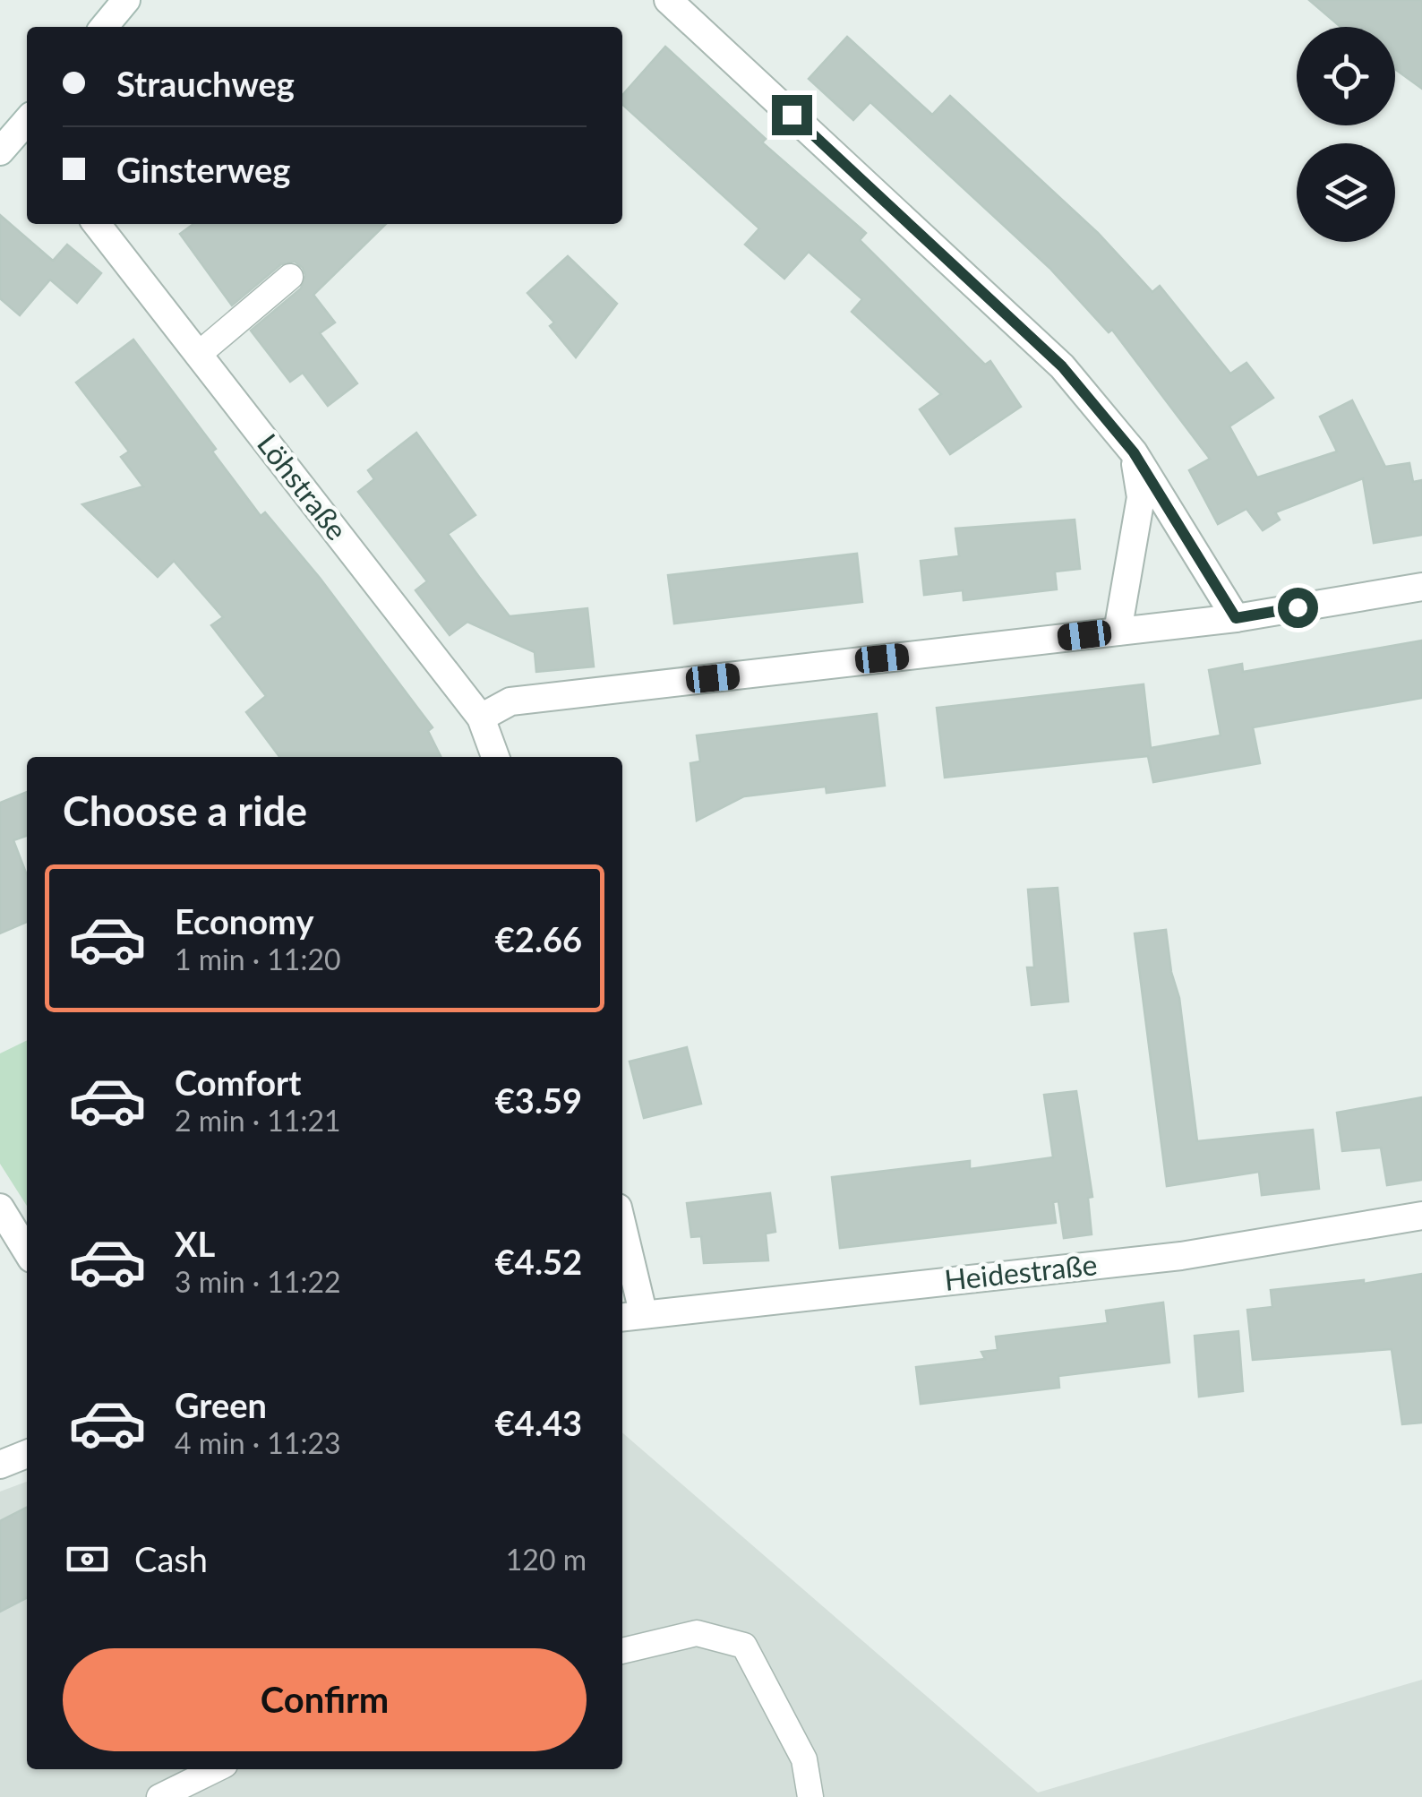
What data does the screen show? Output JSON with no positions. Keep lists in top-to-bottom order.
{
  "streets": {
    "street": ["Löhstraße", "Heidestraße"]
  },
  "page": {
    "banner": ["Strauchweg", "Ginsterweg"],
    "heading": "Choose a ride",
    "list": [
      {
        "name": "Economy",
        "note": "1 min · 11:20",
        "value": "€2.66"
      },
      {
        "name": "Comfort",
        "note": "2 min · 11:21",
        "value": "€3.59"
      },
      {
        "name": "XL",
        "note": "3 min · 11:22",
        "value": "€4.52"
      },
      {
        "name": "Green",
        "note": "4 min · 11:23",
        "value": "€4.43"
      }
    ],
    "pay": ["Cash", "120 m"],
    "buttons": "Confirm"
  }
}
